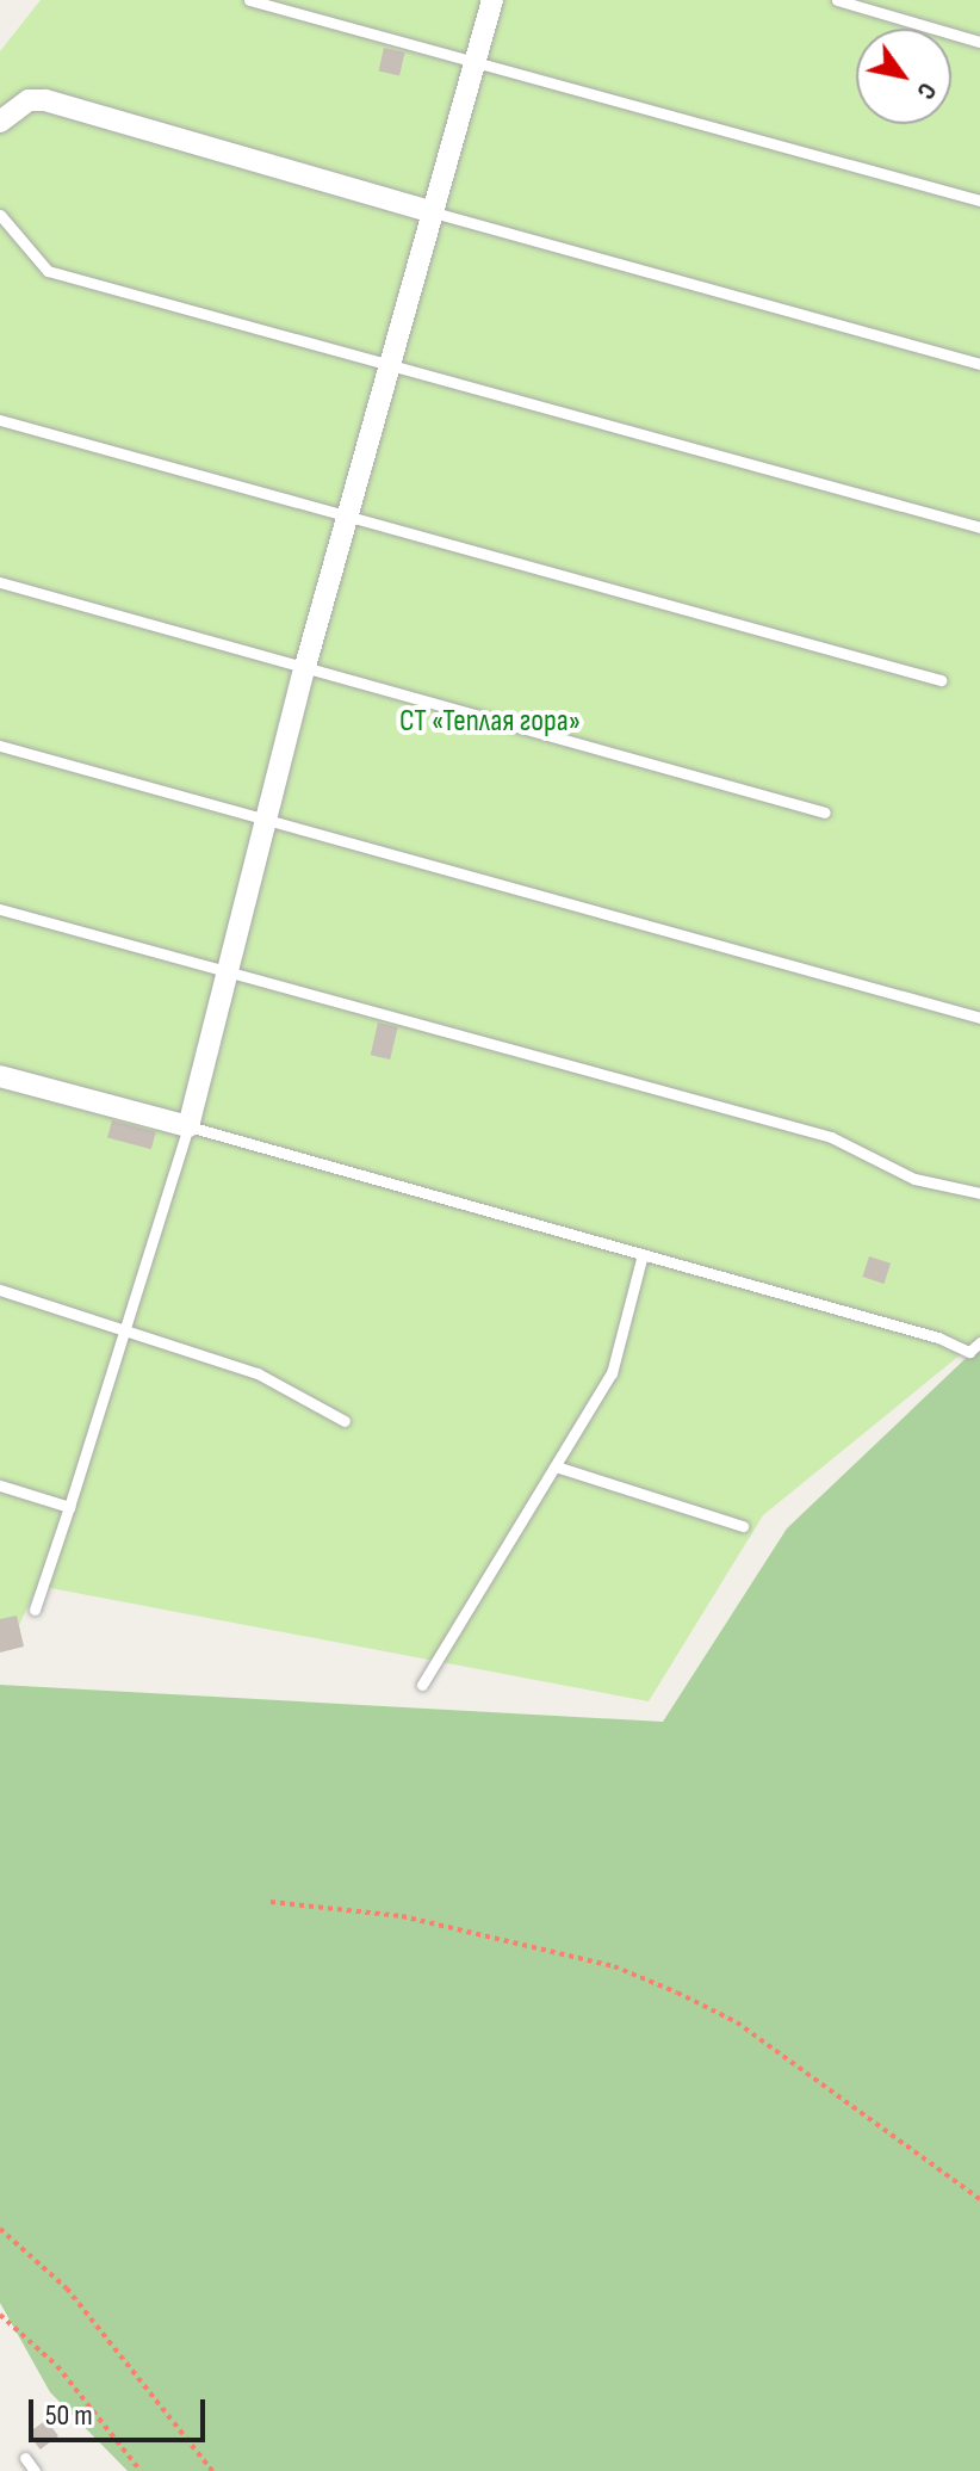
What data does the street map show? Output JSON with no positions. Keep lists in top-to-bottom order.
{
  "parks": ["СТ «Теплая гора»"],
  "scale_bar": "50 m",
  "north": "bottom right"
}
